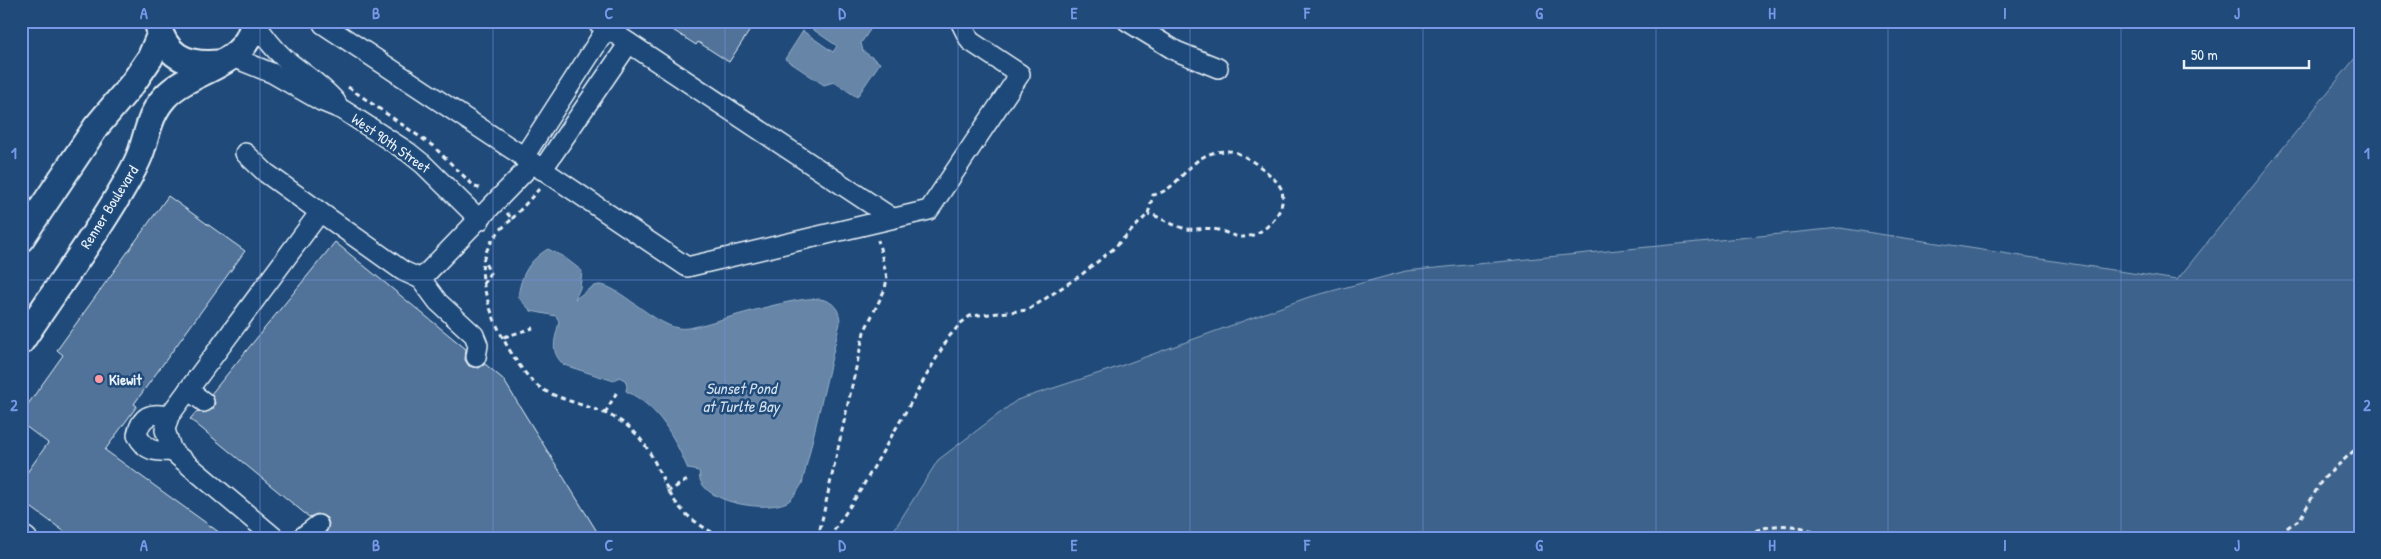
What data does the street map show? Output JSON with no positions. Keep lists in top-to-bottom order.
{
  "streets": {
    "main road": ["Renner Boulevard"],
    "street": ["West 90th Street"]
  },
  "crossings": [
    ["West 90th Street", "Renner Boulevard"]
  ],
  "water": ["Sunset Pond at Turlte Bay"],
  "places": ["Kiewit"],
  "scale_bar": "50 m",
  "grid": {
    "columns": [
      "A",
      "B",
      "C",
      "D",
      "E",
      "F",
      "G",
      "H",
      "I",
      "J"
    ],
    "rows": ["1", "2"]
  }
}
